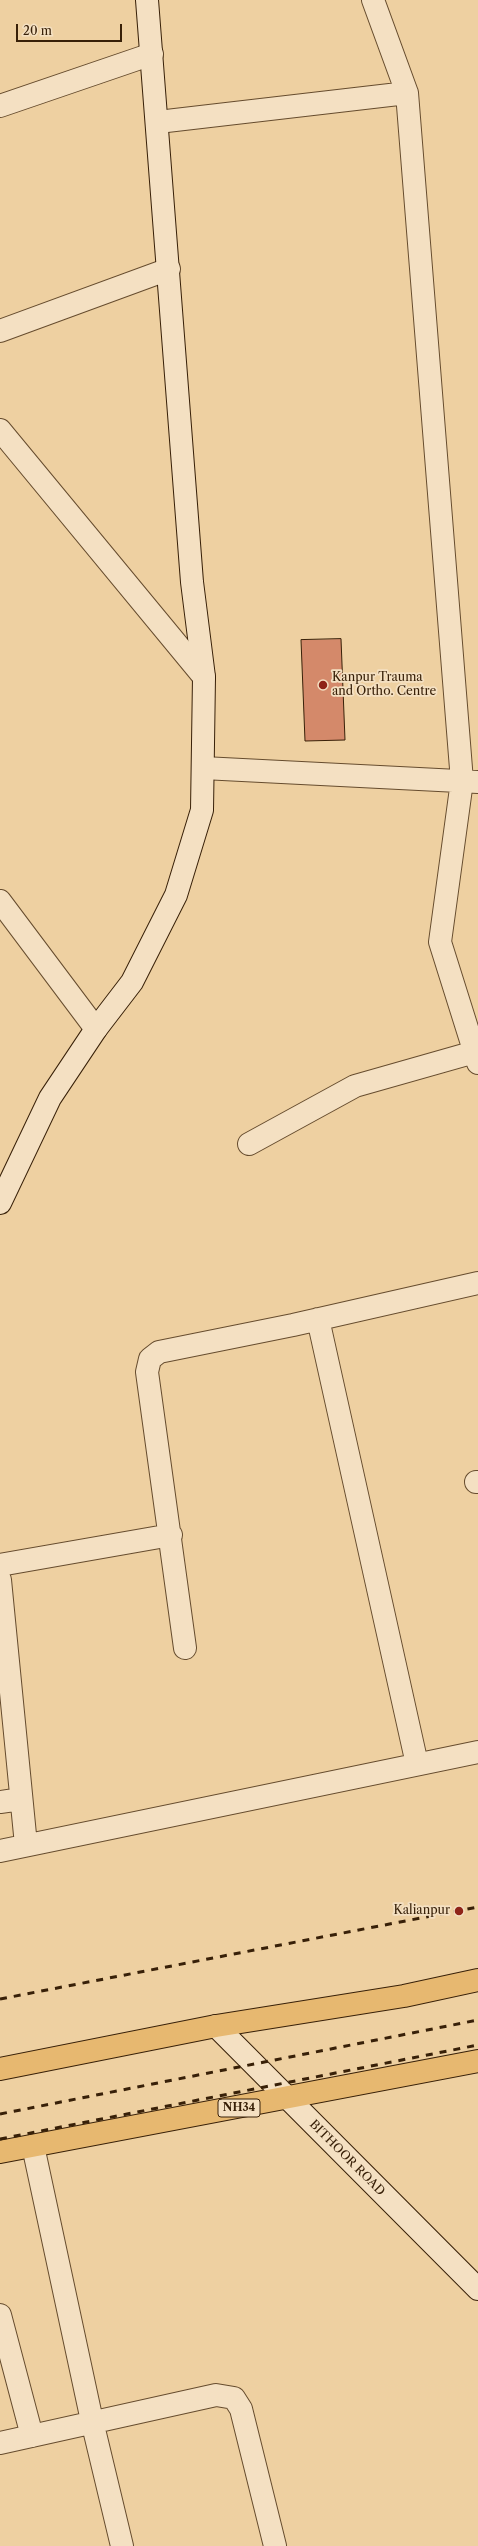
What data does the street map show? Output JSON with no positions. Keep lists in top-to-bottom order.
{
  "streets": {
    "highway": ["NH34"],
    "street": ["BITHOOR ROAD"]
  },
  "crossings": [
    ["NH34", "BITHOOR ROAD"]
  ],
  "places": ["Kanpur Trauma and Ortho. Centre", "Kalianpur"],
  "scale_bar": "20 m"
}
